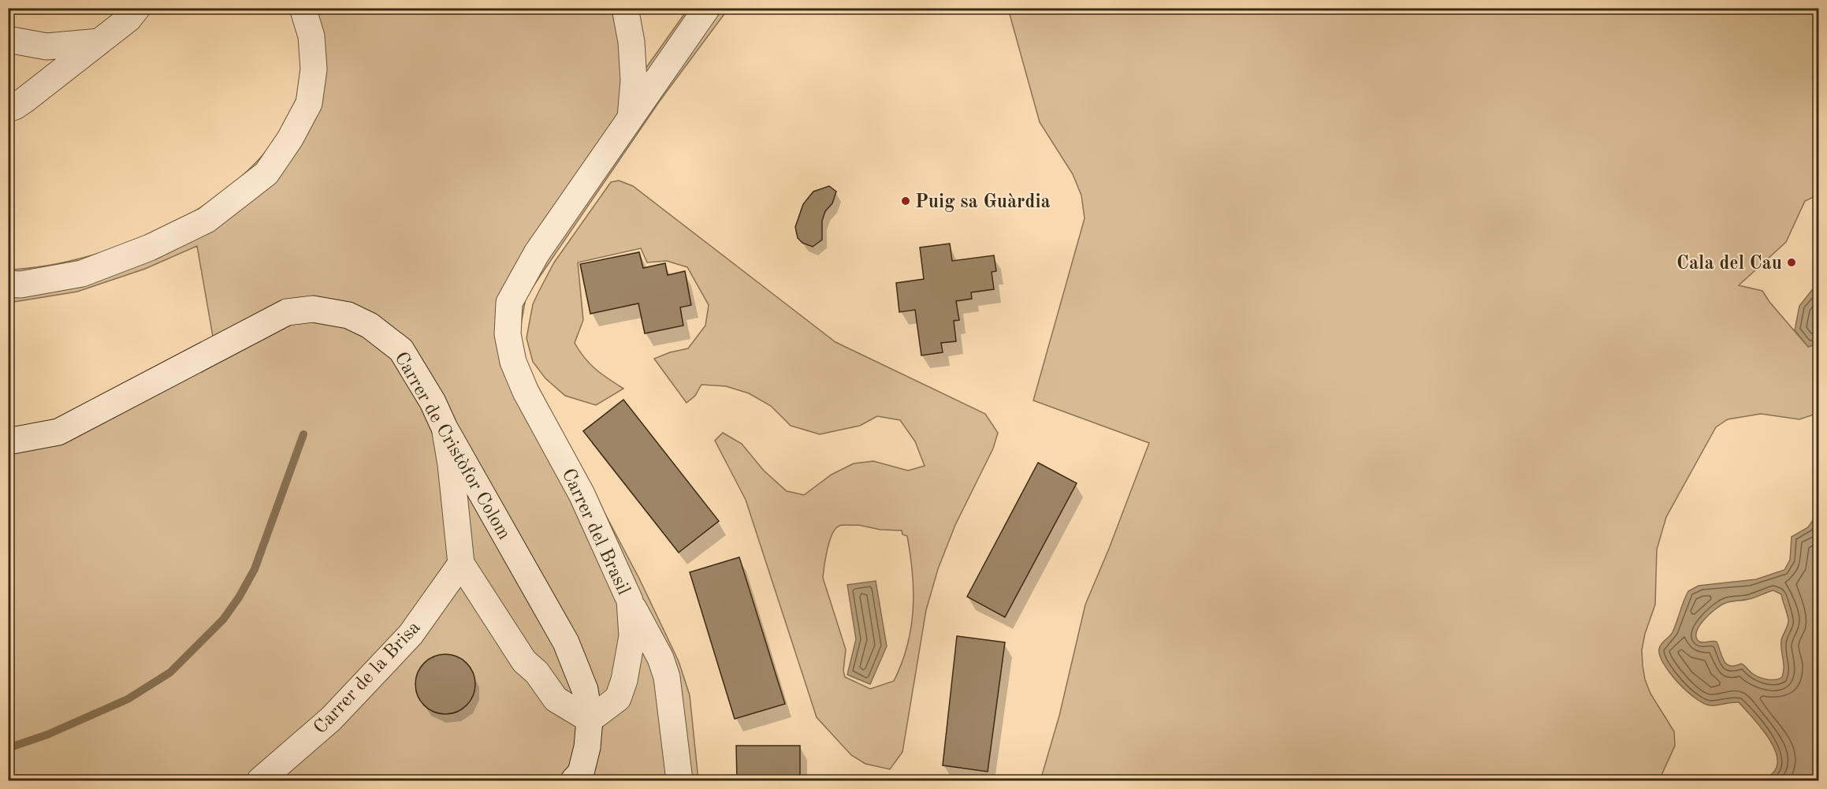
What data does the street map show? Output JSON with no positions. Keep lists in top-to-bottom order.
{
  "streets": {
    "street": ["Carrer de Cristòfor Colom", "Carrer del Brasil", "Carrer de la Brisa"]
  },
  "crossings": [
    ["Carrer de Cristòfor Colom", "Carrer del Brasil"]
  ],
  "places": ["Puig sa Guàrdia", "Cala del Cau"]
}
